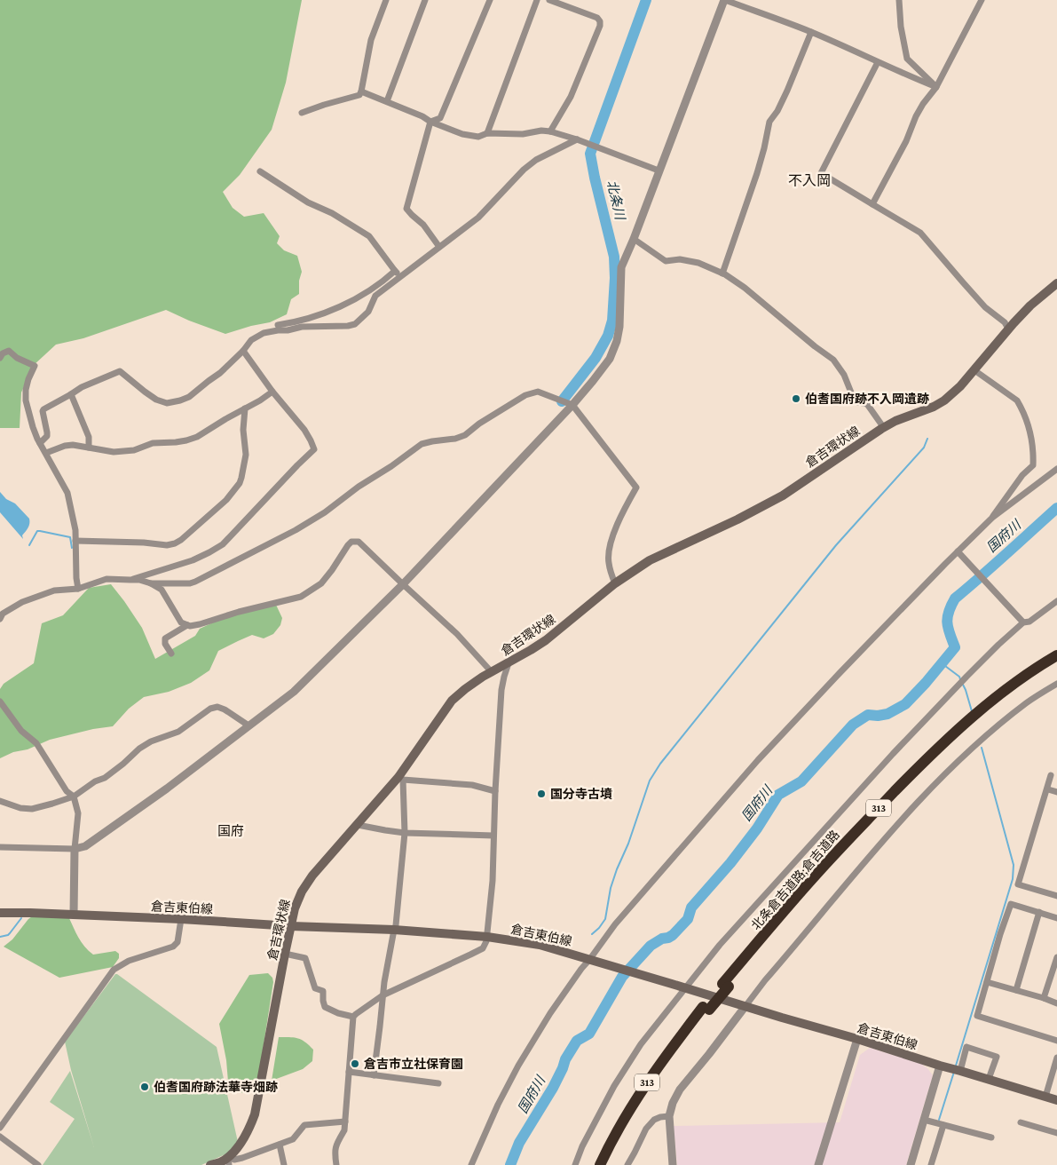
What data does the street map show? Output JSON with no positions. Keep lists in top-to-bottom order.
{
  "streets": {
    "highway": ["313", "北条倉吉道路;倉吉道路"],
    "main road": ["倉吉環状線", "倉吉東伯線"]
  },
  "crossings": [
    ["倉吉環状線", "倉吉東伯線"]
  ],
  "districts": ["不入岡", "国府"],
  "water": ["北条川", "国府川"],
  "places": [
    "伯耆国府跡不入岡遺跡",
    "国分寺古墳",
    "倉吉市立社保育園",
    "伯耆国府跡法華寺畑跡"
  ]
}
